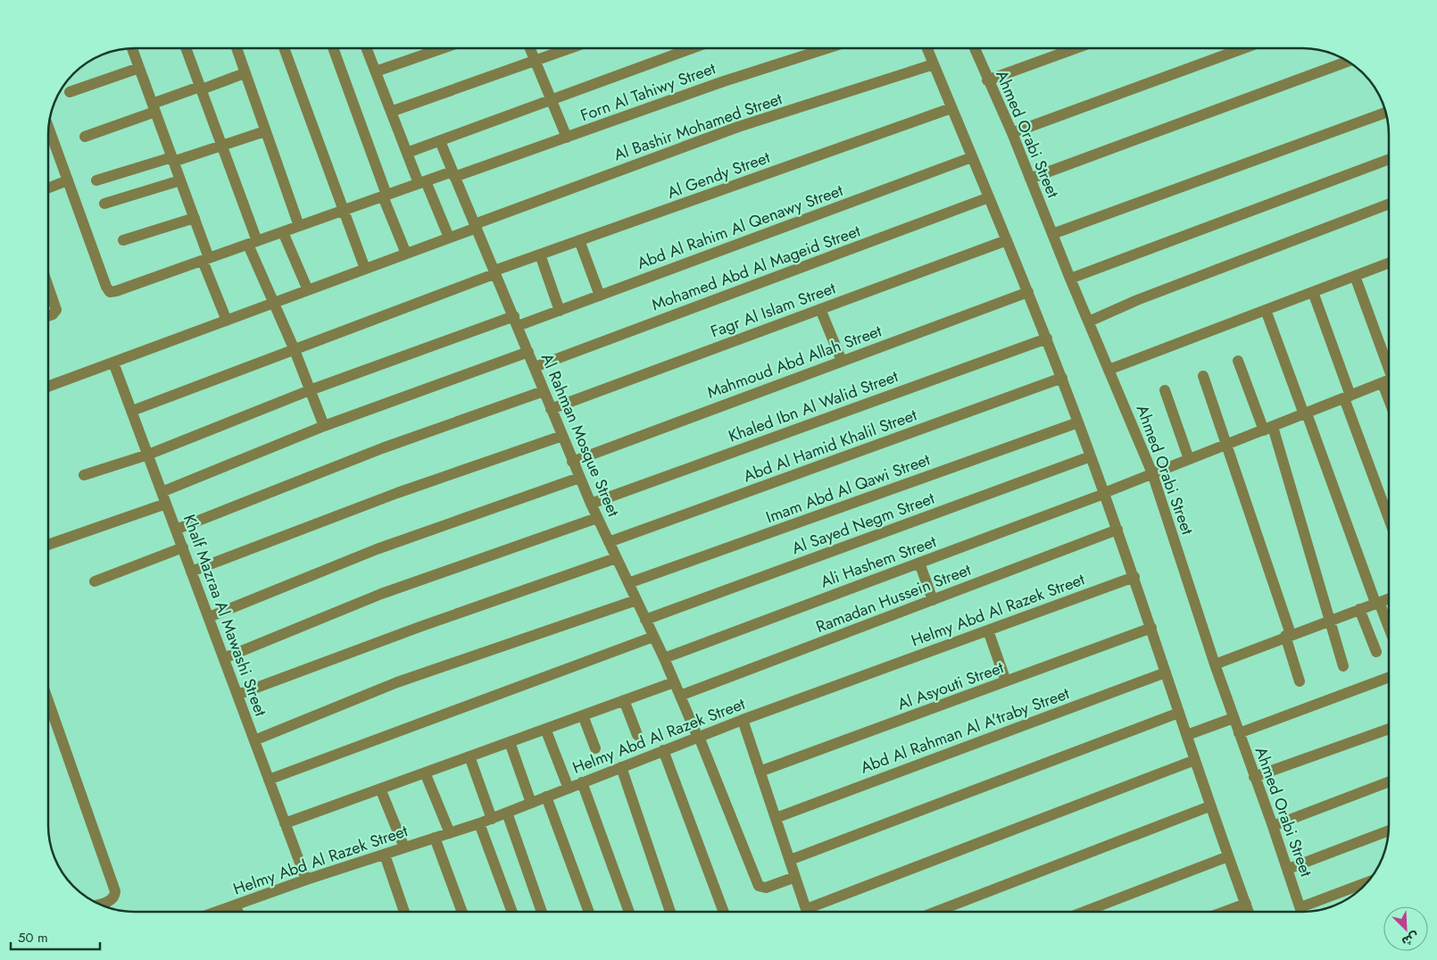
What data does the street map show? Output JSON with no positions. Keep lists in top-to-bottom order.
{
  "streets": {
    "street": [
      "Forn Al Tahiwy Street",
      "Al Bashir Mohamed Street",
      "Ahmed Orabi Street",
      "Al Gendy Street",
      "Abd Al Rahim Al Qenawy Street",
      "Mohamed Abd Al Mageid Street",
      "Fagr Al Islam Street",
      "Mahmoud Abd Allah Street",
      "Khaled Ibn Al Walid Street",
      "Al Rahman Mosque Street",
      "Abd Al Hamid Khalil Street",
      "Imam Abd Al Qawi Street",
      "Al Sayed Negm Street",
      "Ali Hashem Street",
      "Ramadan Hussein Street",
      "Helmy Abd Al Razek Street",
      "Khalf Mazraa Al Mawashi Street",
      "Al Asyouti Street",
      "Abd Al Rahman Al A'traby Street"
    ]
  },
  "crossings": [
    ["Forn Al Tahiwy Street", "Al Rahman Mosque Street"],
    ["Al Bashir Mohamed Street", "Al Rahman Mosque Street"],
    ["Al Bashir Mohamed Street", "Khalf Mazraa Al Mawashi Street"],
    ["Ahmed Orabi Street", "Ali Hashem Street"],
    ["Al Gendy Street", "Al Rahman Mosque Street"],
    ["Al Gendy Street", "Khalf Mazraa Al Mawashi Street"],
    ["Abd Al Rahim Al Qenawy Street", "Al Rahman Mosque Street"],
    ["Abd Al Rahim Al Qenawy Street", "Khalf Mazraa Al Mawashi Street"],
    ["Mohamed Abd Al Mageid Street", "Al Rahman Mosque Street"],
    ["Fagr Al Islam Street", "Al Rahman Mosque Street"],
    ["Mahmoud Abd Allah Street", "Al Rahman Mosque Street"],
    ["Khaled Ibn Al Walid Street", "Al Rahman Mosque Street"],
    ["Al Rahman Mosque Street", "Abd Al Hamid Khalil Street"],
    ["Al Rahman Mosque Street", "Imam Abd Al Qawi Street"],
    ["Al Rahman Mosque Street", "Al Sayed Negm Street"],
    ["Al Rahman Mosque Street", "Ali Hashem Street"],
    ["Al Rahman Mosque Street", "Ramadan Hussein Street"],
    ["Al Rahman Mosque Street", "Helmy Abd Al Razek Street"],
    ["Helmy Abd Al Razek Street", "Khalf Mazraa Al Mawashi Street"]
  ],
  "scale_bar": "50 m",
  "north": "bottom right"
}
